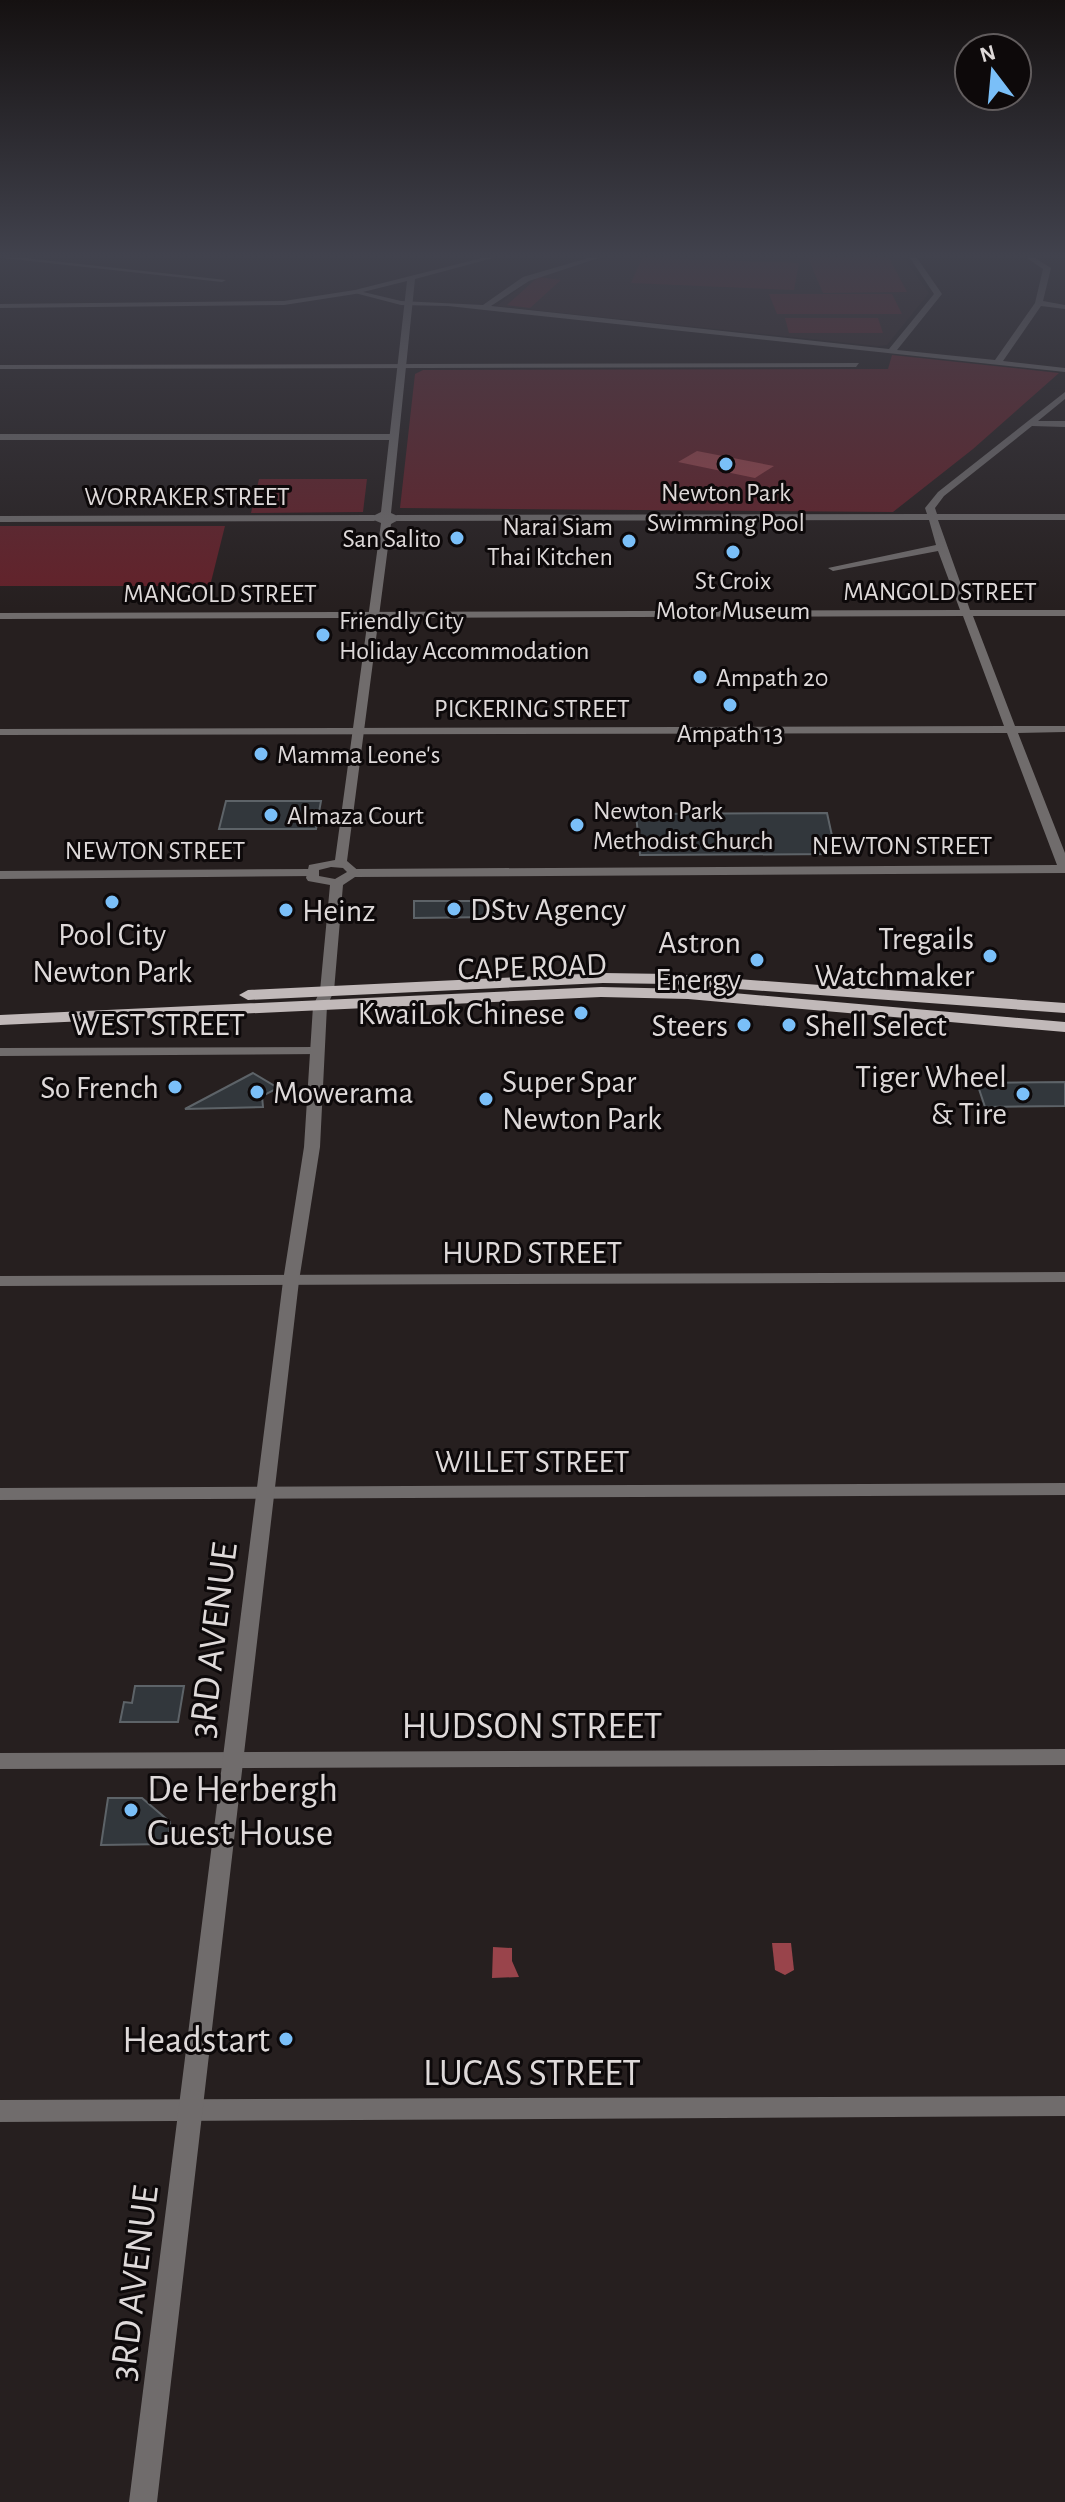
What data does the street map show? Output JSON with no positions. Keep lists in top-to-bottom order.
{
  "streets": {
    "main road": ["CAPE ROAD"],
    "street": [
      "WORRAKER STREET",
      "MANGOLD STREET",
      "PICKERING STREET",
      "NEWTON STREET",
      "WEST STREET",
      "HURD STREET",
      "WILLET STREET",
      "3RD AVENUE",
      "HUDSON STREET",
      "LUCAS STREET"
    ]
  },
  "crossings": [
    ["CAPE ROAD", "3RD AVENUE"],
    ["WEST STREET", "3RD AVENUE"],
    ["HURD STREET", "3RD AVENUE"],
    ["WILLET STREET", "3RD AVENUE"],
    ["3RD AVENUE", "HUDSON STREET"],
    ["3RD AVENUE", "LUCAS STREET"]
  ],
  "places": [
    "Newton Park Swimming Pool",
    "San Salito",
    "Narai Siam Thai Kitchen",
    "St Croix Motor Museum",
    "Friendly City Holiday Accommodation",
    "Ampath 20",
    "Ampath 13",
    "Mamma Leone's",
    "Almaza Court",
    "Newton Park Methodist Church",
    "Pool City Newton Park",
    "DStv Agency",
    "Heinz",
    "Tregails Watchmaker",
    "Astron Energy",
    "KwaiLok Chinese",
    "Steers",
    "Shell Select",
    "So French",
    "Mowerama",
    "Tiger Wheel & Tire",
    "Super Spar Newton Park",
    "De Herbergh Guest House",
    "Headstart"
  ],
  "north": "top"
}
